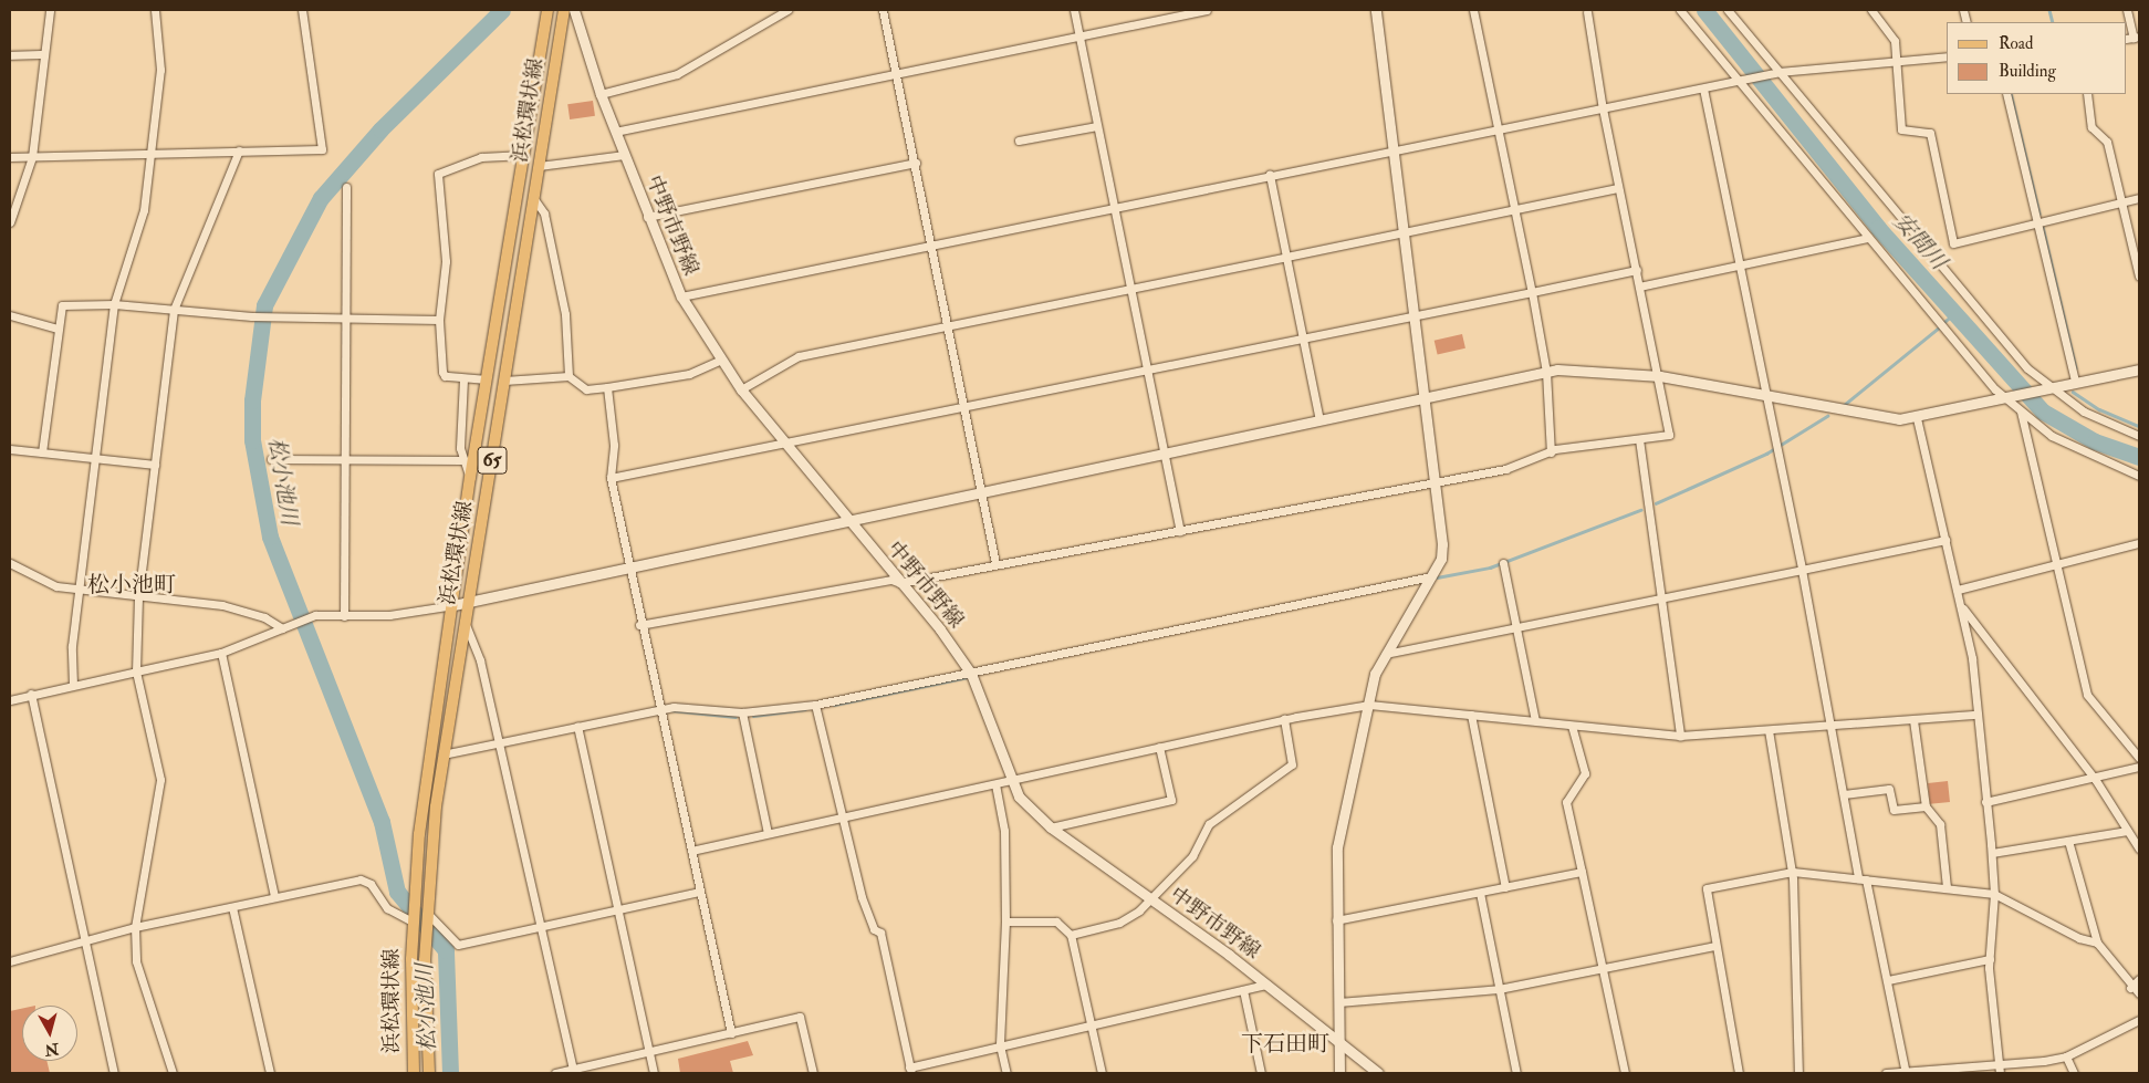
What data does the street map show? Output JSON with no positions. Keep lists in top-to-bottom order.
{
  "streets": {
    "main road": ["浜松環状線", "65"],
    "street": ["中野市野線"]
  },
  "districts": ["松小池町", "下石田町"],
  "water": ["安間川", "松小池川"],
  "legend": ["Road", "Building"],
  "north": "bottom"
}
